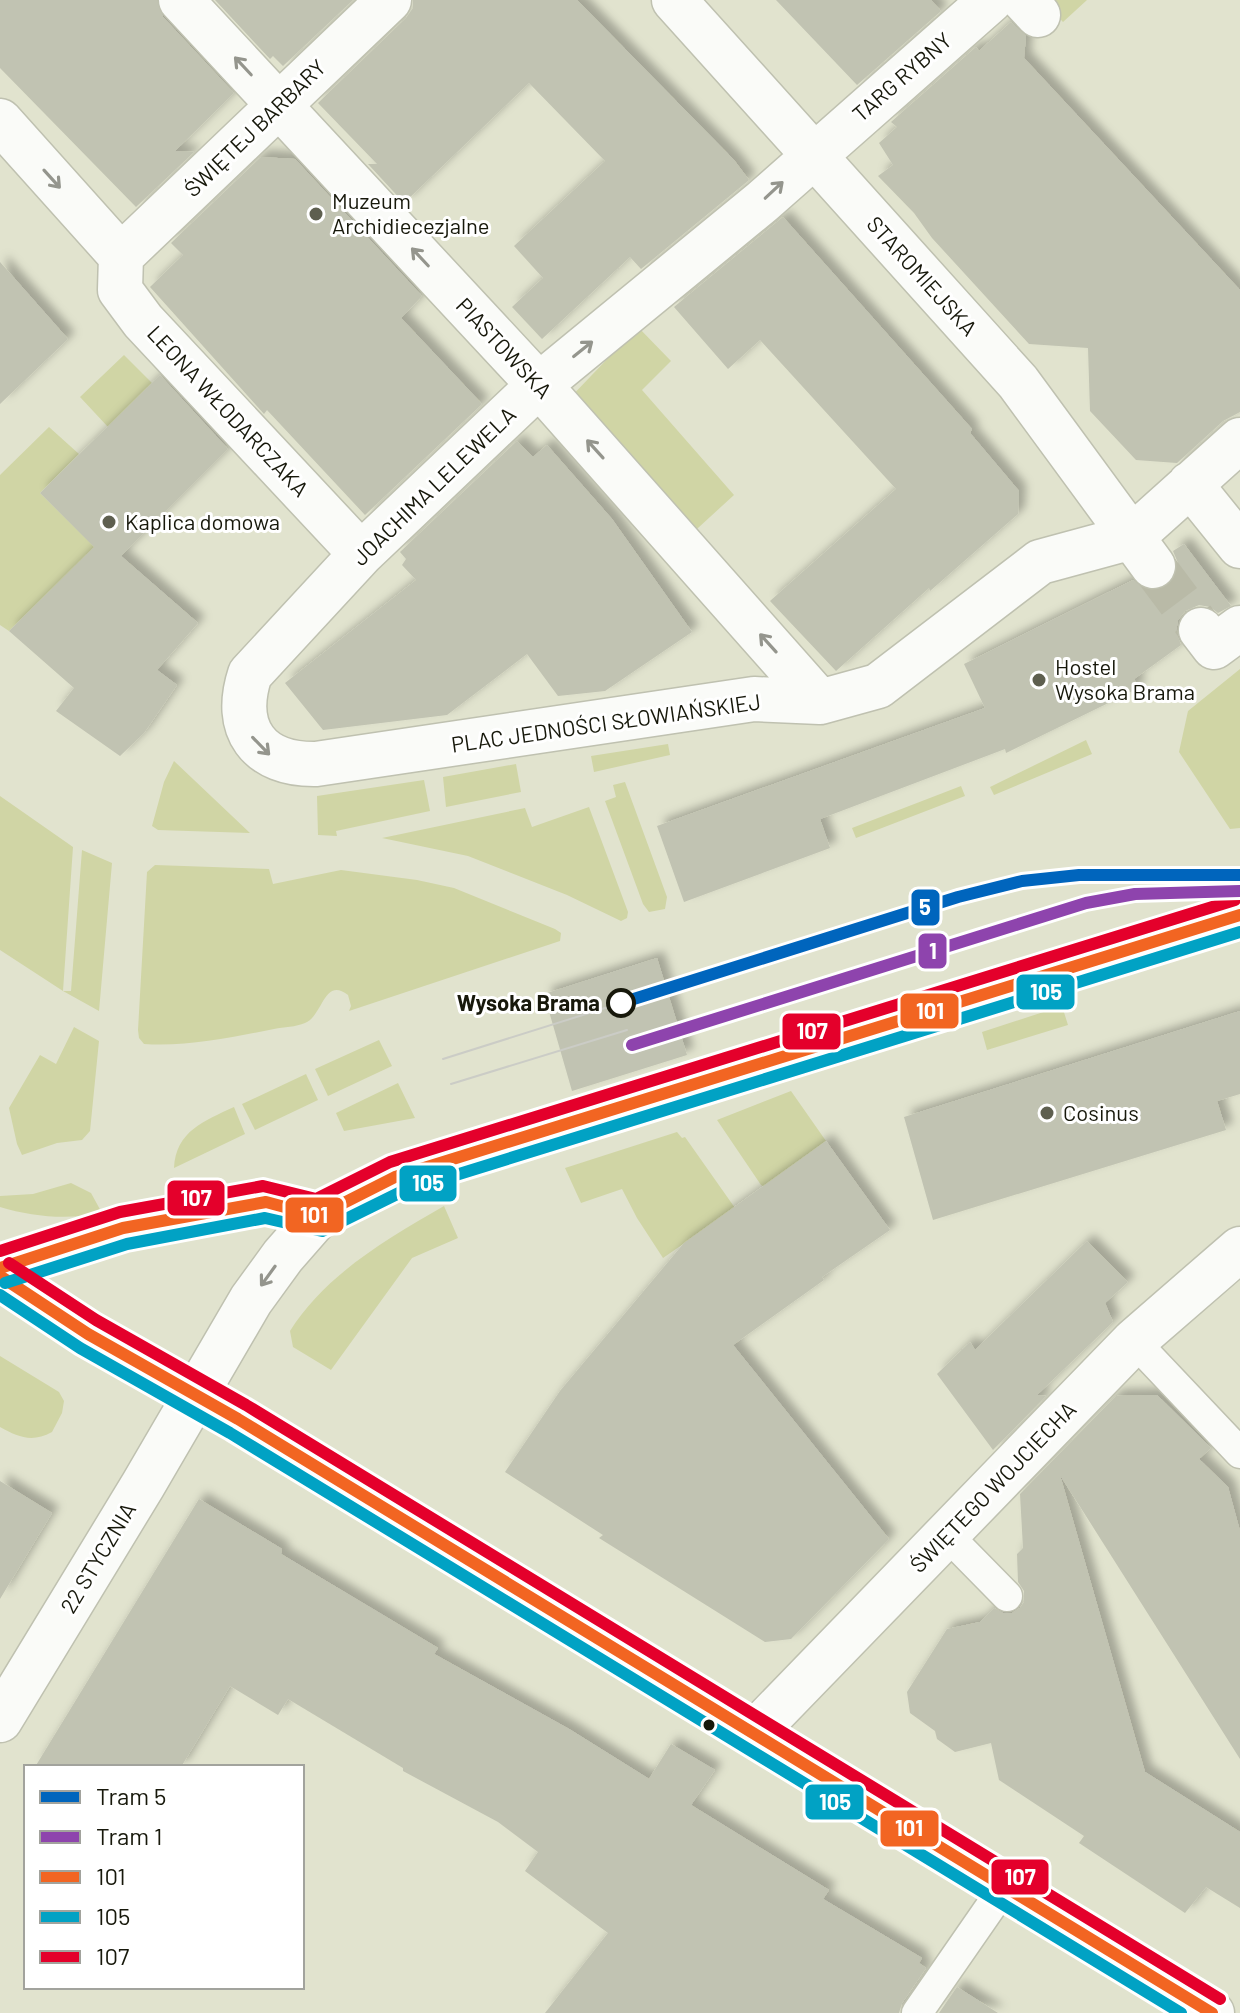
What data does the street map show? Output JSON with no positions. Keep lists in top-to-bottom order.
{
  "streets": {
    "street": [
      "TARG RYBNY",
      "ŚWIĘTEJ BARBARY",
      "STAROMIEJSKA",
      "PIASTOWSKA",
      "LEONA WŁODARCZAKA",
      "JOACHIMA LELEWELA",
      "PLAC JEDNOŚCI SŁOWIAŃSKIEJ",
      "ŚWIĘTEGO WOJCIECHA",
      "22 STYCZNIA"
    ]
  },
  "crossings": [
    ["TARG RYBNY", "STAROMIEJSKA"],
    ["TARG RYBNY", "JOACHIMA LELEWELA"],
    ["ŚWIĘTEJ BARBARY", "PIASTOWSKA"],
    ["ŚWIĘTEJ BARBARY", "LEONA WŁODARCZAKA"],
    ["STAROMIEJSKA", "JOACHIMA LELEWELA"],
    ["STAROMIEJSKA", "PLAC JEDNOŚCI SŁOWIAŃSKIEJ"],
    ["PIASTOWSKA", "JOACHIMA LELEWELA"],
    ["PIASTOWSKA", "PLAC JEDNOŚCI SŁOWIAŃSKIEJ"],
    ["LEONA WŁODARCZAKA", "JOACHIMA LELEWELA"],
    ["JOACHIMA LELEWELA", "PLAC JEDNOŚCI SŁOWIAŃSKIEJ"]
  ],
  "one_way": ["PIASTOWSKA", "JOACHIMA LELEWELA"],
  "places": [
    "Muzeum Archidiecezjalne",
    "Kaplica domowa",
    "Hostel Wysoka Brama",
    "Wysoka Brama",
    "Cosinus"
  ],
  "lines": [
    "tram line 5",
    "tram line 1",
    "transit line 107",
    "transit line 101",
    "transit line 105"
  ],
  "legend": [
    "Tram 5",
    "Tram 1",
    "101",
    "105",
    "107"
  ]
}
